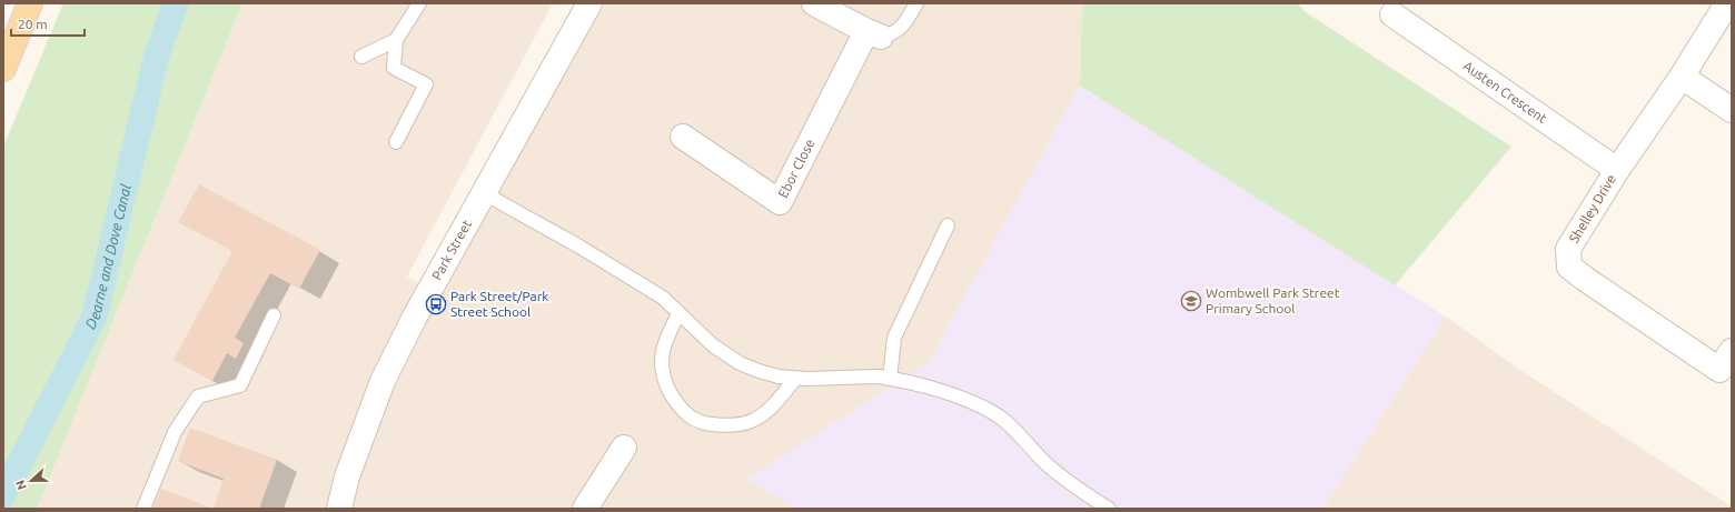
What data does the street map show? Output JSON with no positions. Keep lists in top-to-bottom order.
{
  "streets": {
    "street": [
      "Austen Crescent",
      "Ebor Close",
      "Shelley Drive",
      "Park Street"
    ]
  },
  "crossings": [
    ["Austen Crescent", "Shelley Drive"]
  ],
  "water": ["Dearne and Dove Canal"],
  "places": {
    "school or university": ["Wombwell Park Street Primary School"],
    "bus stop": ["Park Street/Park Street School"]
  },
  "scale_bar": "20 m",
  "north": "left"
}
